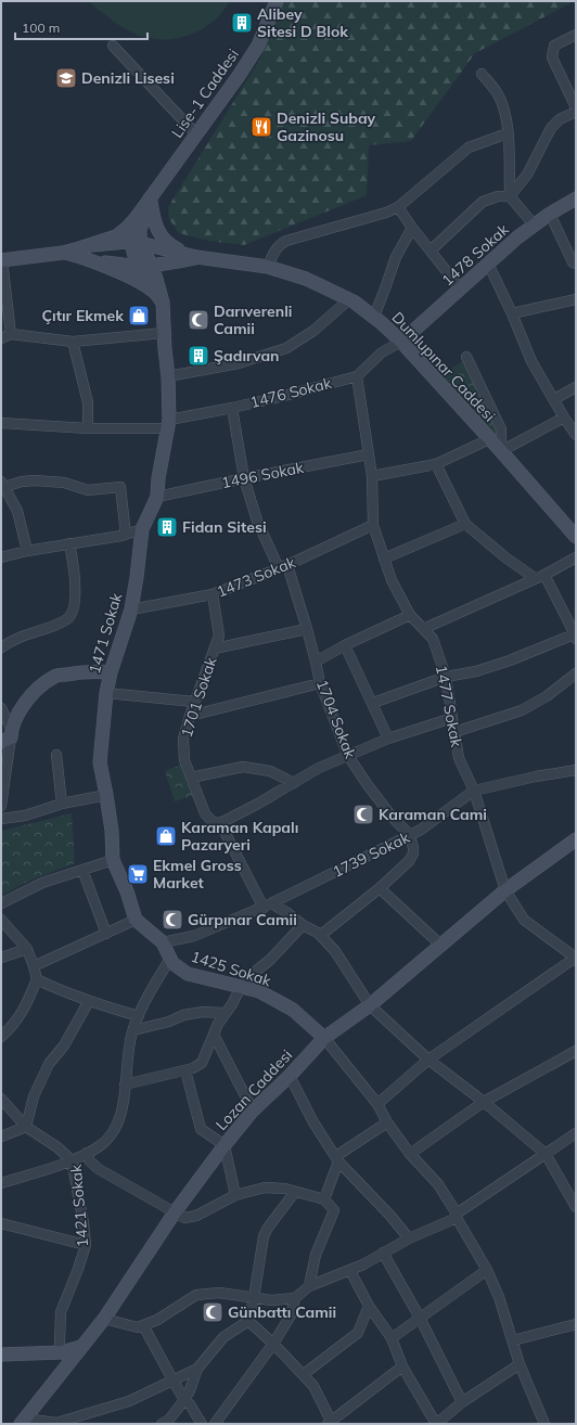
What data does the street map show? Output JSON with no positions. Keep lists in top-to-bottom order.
{
  "streets": {
    "street": [
      "Lise-1 Caddesi",
      "1478 Sokak",
      "Dumlupınar Caddesi",
      "1476 Sokak",
      "1496 Sokak",
      "1473 Sokak",
      "1471 Sokak",
      "1701 Sokak",
      "1477 Sokak",
      "1704 Sokak",
      "1739 Sokak",
      "1425 Sokak",
      "Lozan Caddesi",
      "1421 Sokak"
    ]
  },
  "crossings": [
    ["1478 Sokak", "Dumlupınar Caddesi"],
    ["1478 Sokak", "1476 Sokak"],
    ["Dumlupınar Caddesi", "1476 Sokak"],
    ["Dumlupınar Caddesi", "1471 Sokak"],
    ["1476 Sokak", "1471 Sokak"],
    ["1476 Sokak", "1477 Sokak"],
    ["1476 Sokak", "1704 Sokak"],
    ["1496 Sokak", "1471 Sokak"],
    ["1496 Sokak", "1477 Sokak"],
    ["1496 Sokak", "1704 Sokak"],
    ["1473 Sokak", "1471 Sokak"],
    ["1473 Sokak", "1701 Sokak"],
    ["1473 Sokak", "1477 Sokak"],
    ["1473 Sokak", "1704 Sokak"],
    ["1701 Sokak", "1739 Sokak"],
    ["1477 Sokak", "1739 Sokak"],
    ["1477 Sokak", "Lozan Caddesi"],
    ["1704 Sokak", "1739 Sokak"],
    ["1425 Sokak", "Lozan Caddesi"],
    ["1425 Sokak", "1421 Sokak"]
  ],
  "places": {
    "building": ["Alibey Sitesi D Blok", "Şadırvan", "Fidan Sitesi"],
    "school or university": ["Denizli Lisesi"],
    "restaurant": ["Denizli Subay Gazinosu"],
    "shop": ["Çıtır Ekmek", "Karaman Kapalı Pazaryeri"],
    "mosque": [
      "Darıverenli Camii",
      "Karaman Cami",
      "Gürpınar Camii",
      "Günbattı Camii"
    ],
    "supermarket": ["Ekmel Gross Market"]
  },
  "scale_bar": "100 m"
}
